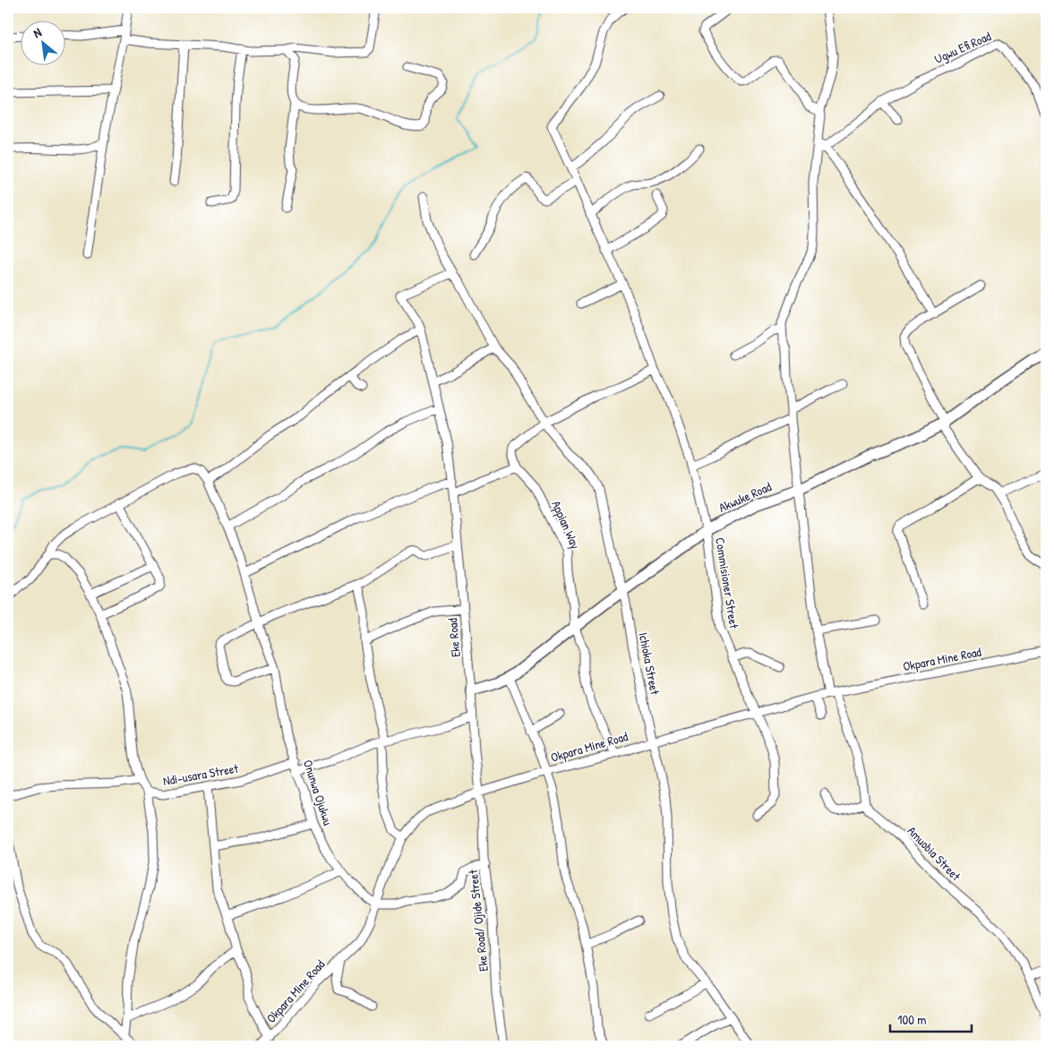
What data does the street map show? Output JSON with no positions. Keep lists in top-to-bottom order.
{
  "streets": {
    "main road": ["Akwuke Road"],
    "street": [
      "Ugwu Efi Road",
      "Appian Way",
      "Commisioner Street",
      "Eke Road",
      "Okpara Mine Road",
      "Ichioka Street",
      "Ndi-usara Street",
      "Onunwa Ojukwu",
      "Amuobia Street",
      "Eke Road/ Ojide Street"
    ]
  },
  "crossings": [
    ["Akwuke Road", "Appian Way"],
    ["Akwuke Road", "Commisioner Street"],
    ["Akwuke Road", "Eke Road"],
    ["Akwuke Road", "Ichioka Street"],
    ["Appian Way", "Okpara Mine Road"],
    ["Commisioner Street", "Okpara Mine Road"],
    ["Eke Road", "Okpara Mine Road"],
    ["Eke Road", "Ichioka Street"],
    ["Eke Road", "Eke Road/ Ojide Street"],
    ["Okpara Mine Road", "Ichioka Street"],
    ["Okpara Mine Road", "Onunwa Ojukwu"],
    ["Okpara Mine Road", "Eke Road/ Ojide Street"],
    ["Ndi-usara Street", "Onunwa Ojukwu"]
  ],
  "scale_bar": "100 m",
  "north": "top left"
}
